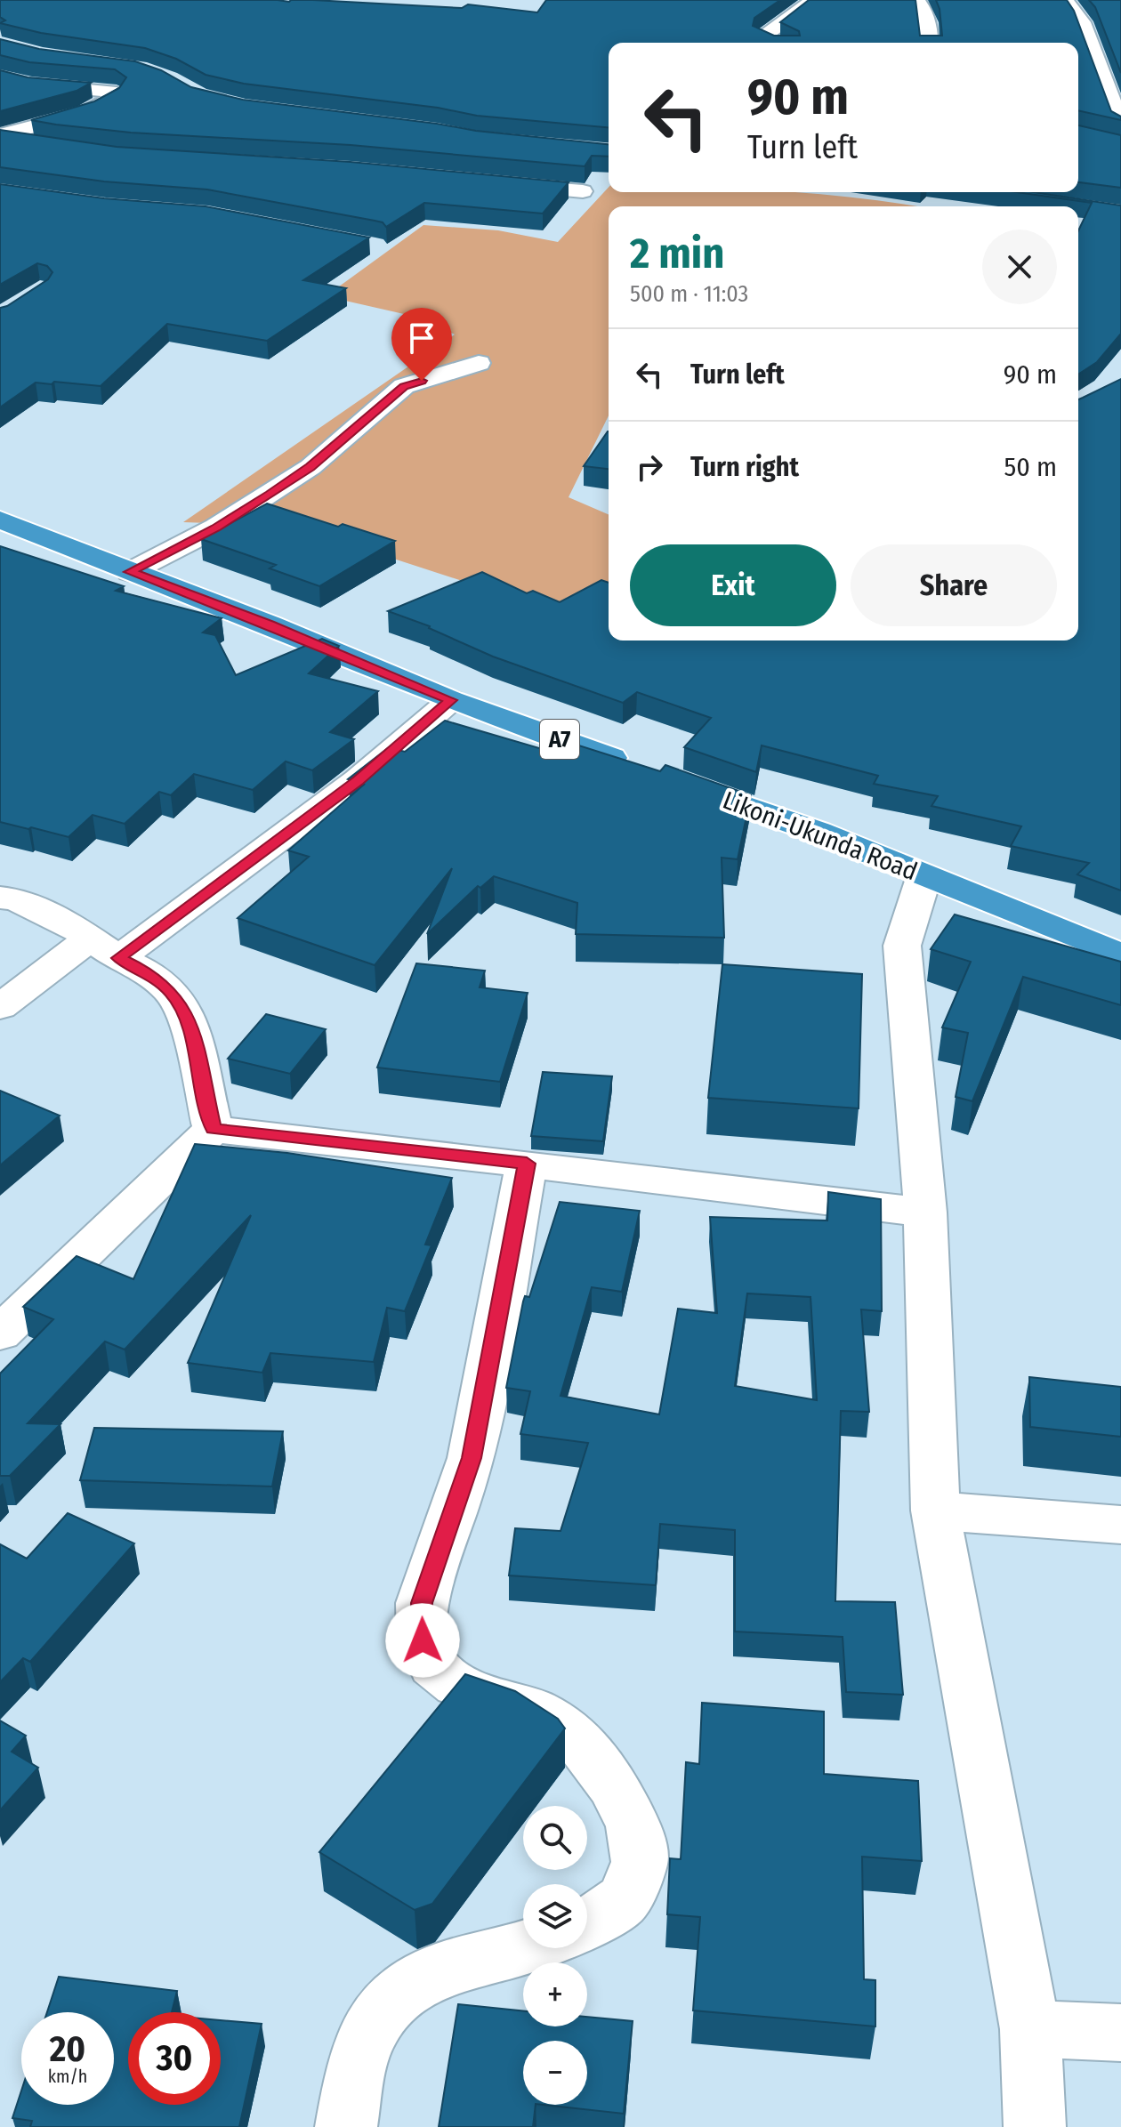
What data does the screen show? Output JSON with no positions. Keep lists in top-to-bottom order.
{
  "streets": {
    "highway": ["A7", "Likoni-Ukunda Road"]
  },
  "page": {
    "turn": ["90 m", "Turn left"],
    "heading": ["2 min", "500 m · 11:03"],
    "list": [
      {
        "name": "Turn left",
        "value": "90 m"
      },
      {
        "name": "Turn right",
        "value": "50 m"
      }
    ],
    "buttons": ["Exit", "Share"],
    "map_buttons": ["+", "−"],
    "speed": "20 km/h",
    "limit": "30"
  }
}
